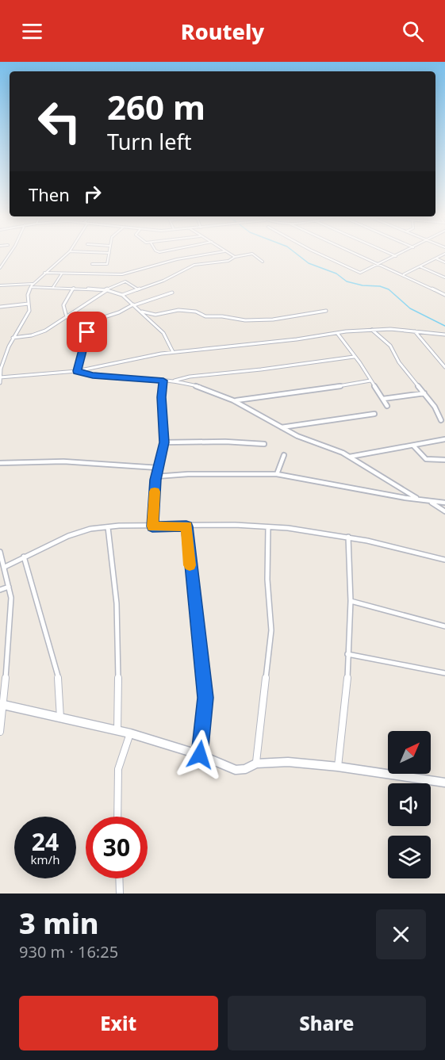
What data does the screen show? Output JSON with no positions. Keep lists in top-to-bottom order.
{
  "north": "top right",
  "page": {
    "header": "Routely",
    "turn": ["260 m", "Turn left"],
    "then": "Then",
    "speed": "24 km/h",
    "limit": "30",
    "heading": ["3 min", "930 m · 16:25"],
    "buttons": ["Exit", "Share"]
  }
}
